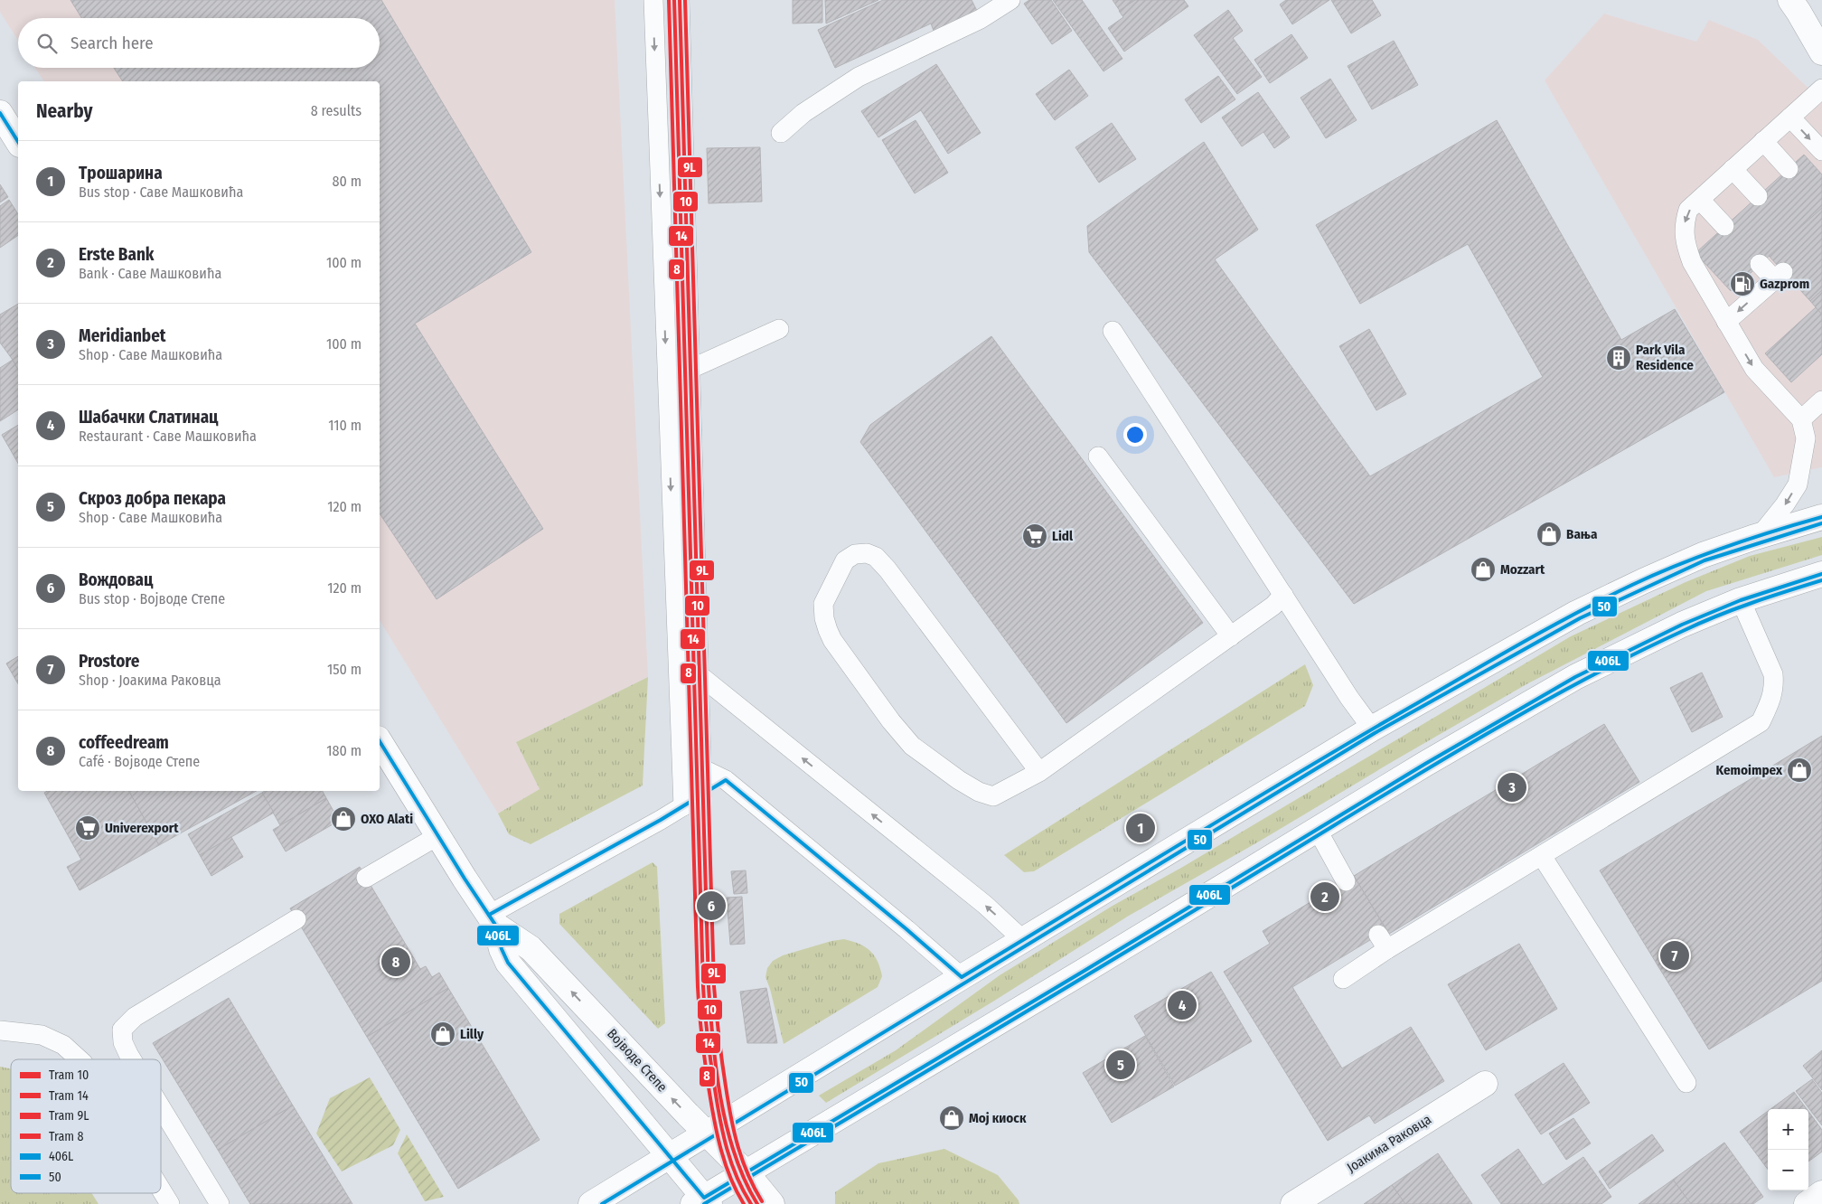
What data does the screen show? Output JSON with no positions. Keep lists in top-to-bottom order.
{
  "streets": {
    "main road": ["Војводе Степе", "Јоакима Раковца"]
  },
  "places": {
    "fuel station": ["Gazprom"],
    "building": ["Park Vila Residence"],
    "shop": [
      "Вања",
      "Mozzart",
      "Kemoimpex",
      "OXO Alati",
      "Lilly",
      "Мој киоск"
    ],
    "supermarket": ["Lidl", "Univerexport"]
  },
  "lines": [
    "tram line 10",
    "tram line 14",
    "tram line 9L",
    "tram line 8",
    "transit line 406L",
    "transit line 50"
  ],
  "legend": [
    "Tram 10",
    "Tram 14",
    "Tram 9L",
    "Tram 8",
    "406L",
    "50"
  ],
  "page": {
    "search": "Search here",
    "heading": ["Nearby", "8 results"],
    "list": [
      {
        "mark": "1",
        "name": "Трошарина",
        "note": "Bus stop · Саве Машковића",
        "value": "80 m"
      },
      {
        "mark": "2",
        "name": "Erste Bank",
        "note": "Bank · Саве Машковића",
        "value": "100 m"
      },
      {
        "mark": "3",
        "name": "Meridianbet",
        "note": "Shop · Саве Машковића",
        "value": "100 m"
      },
      {
        "mark": "4",
        "name": "Шабачки Слатинац",
        "note": "Restaurant · Саве Машковића",
        "value": "110 m"
      },
      {
        "mark": "5",
        "name": "Скроз добра пекара",
        "note": "Shop · Саве Машковића",
        "value": "120 m"
      },
      {
        "mark": "6",
        "name": "Вождовац",
        "note": "Bus stop · Војводе Степе",
        "value": "120 m"
      },
      {
        "mark": "7",
        "name": "Prostore",
        "note": "Shop · Јоакима Раковца",
        "value": "150 m"
      },
      {
        "mark": "8",
        "name": "coffeedream",
        "note": "Café · Војводе Степе",
        "value": "180 m"
      }
    ],
    "pins": [
      "3",
      "1",
      "2",
      "6",
      "7",
      "8",
      "4",
      "5"
    ],
    "map_buttons": ["+", "−"]
  }
}
